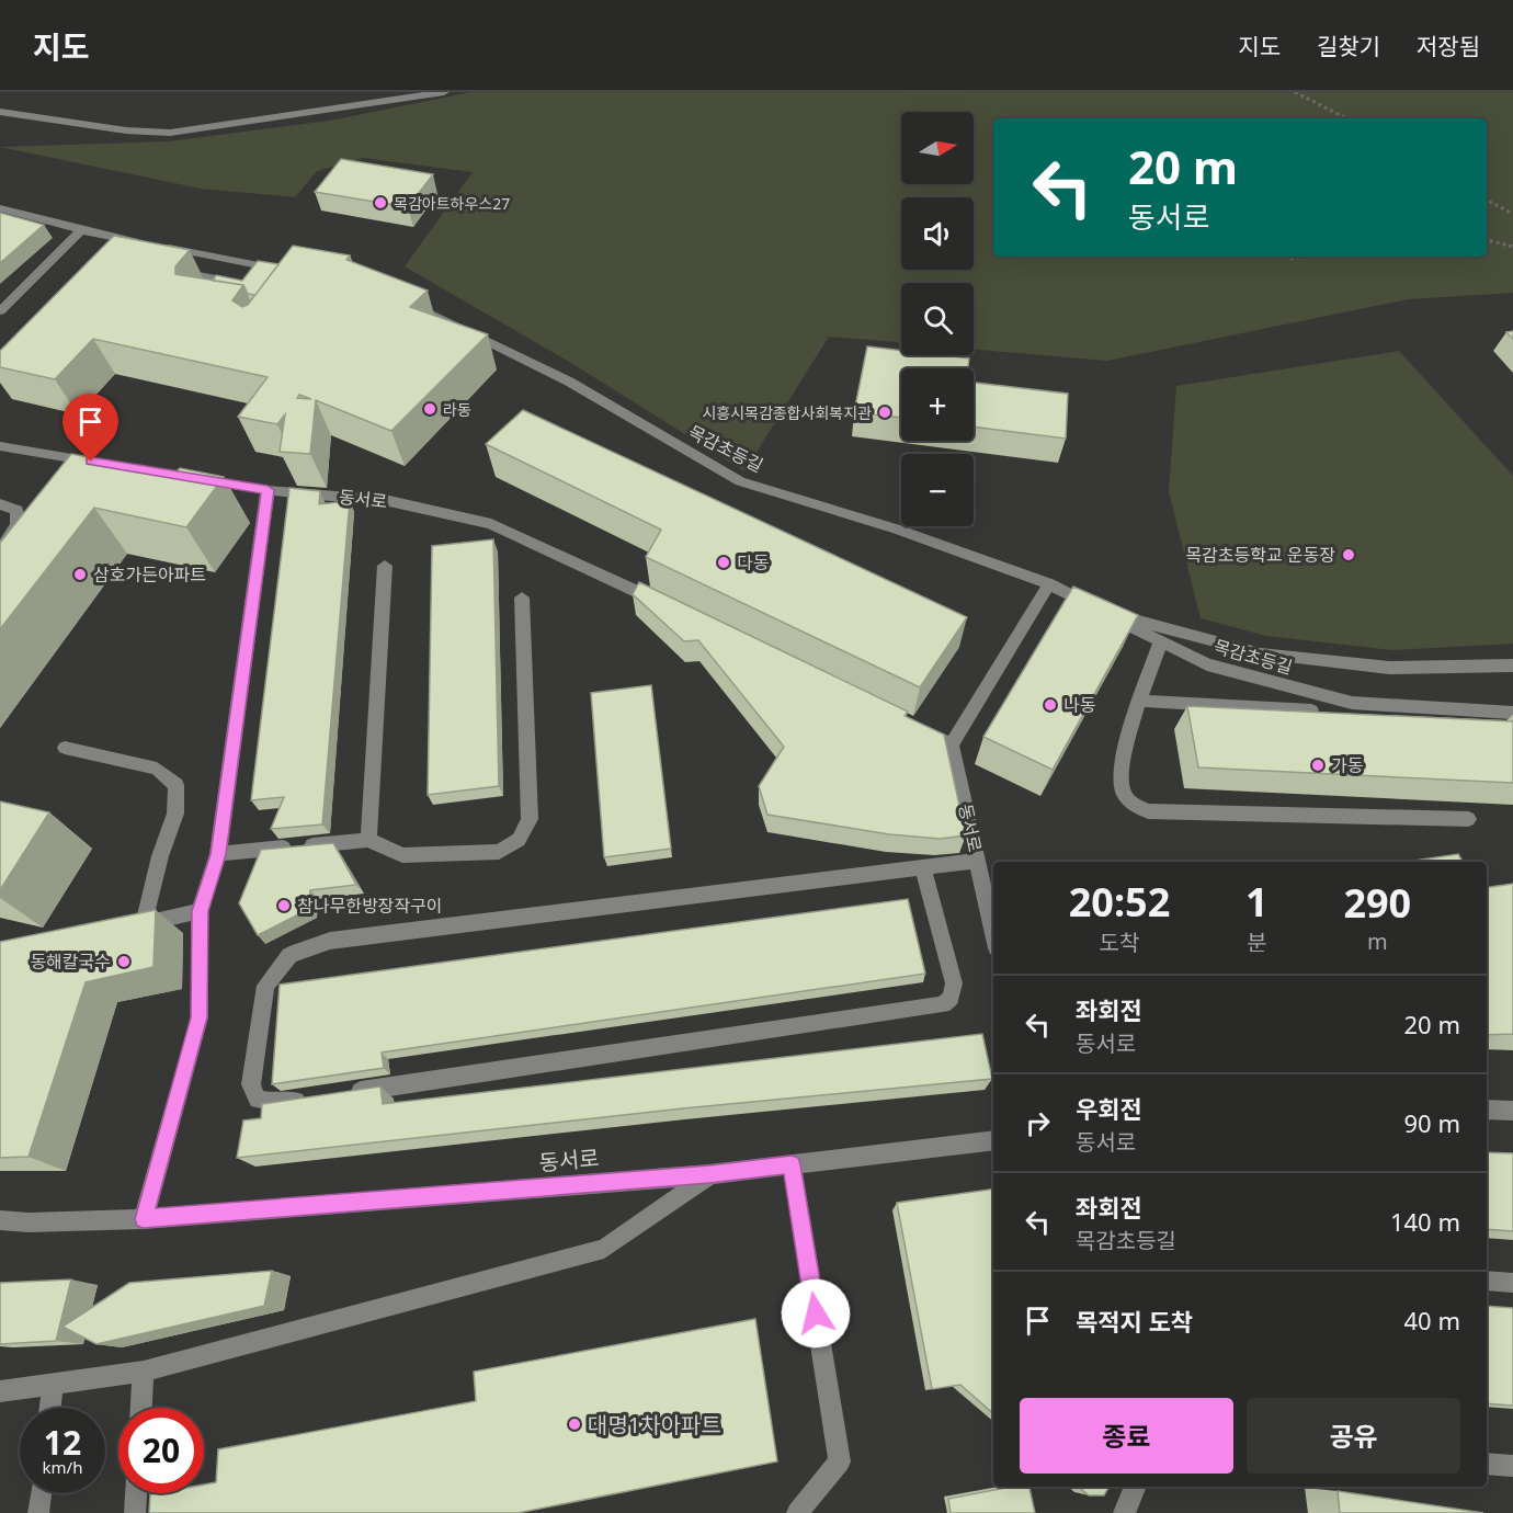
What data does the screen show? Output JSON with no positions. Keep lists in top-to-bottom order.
{
  "streets": {
    "street": ["목감초등길", "동서로"]
  },
  "places": [
    "목감아트하우스27",
    "라동",
    "시흥시목감종합사회복지관",
    "목감초등학교 운동장",
    "다동",
    "삼호가든아파트",
    "나동",
    "가동",
    "참나무한방장작구이",
    "동해칼국수",
    "대명1차아파트"
  ],
  "north": "right",
  "page": {
    "header": "지도",
    "nav": ["지도", "길찾기", "저장됨"],
    "map_buttons": ["+", "−"],
    "turn": ["20 m", "동서로"],
    "eta": [
      "20:52",
      "도착",
      "1",
      "분",
      "290",
      "m"
    ],
    "list": [
      {
        "name": "좌회전",
        "note": "동서로",
        "value": "20 m"
      },
      {
        "name": "우회전",
        "note": "동서로",
        "value": "90 m"
      },
      {
        "name": "좌회전",
        "note": "목감초등길",
        "value": "140 m"
      },
      {
        "name": "목적지 도착",
        "value": "40 m"
      }
    ],
    "buttons": ["종료", "공유"],
    "speed": "12 km/h",
    "limit": "20"
  }
}
